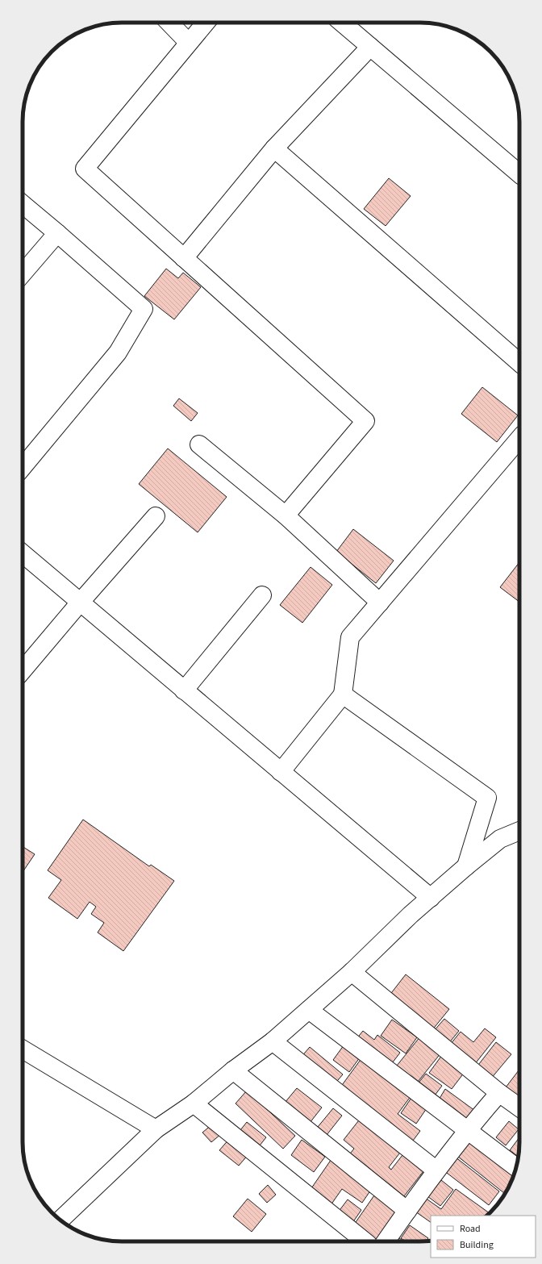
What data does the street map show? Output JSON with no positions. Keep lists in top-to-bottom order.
{
  "legend": ["Road", "Building"]
}
